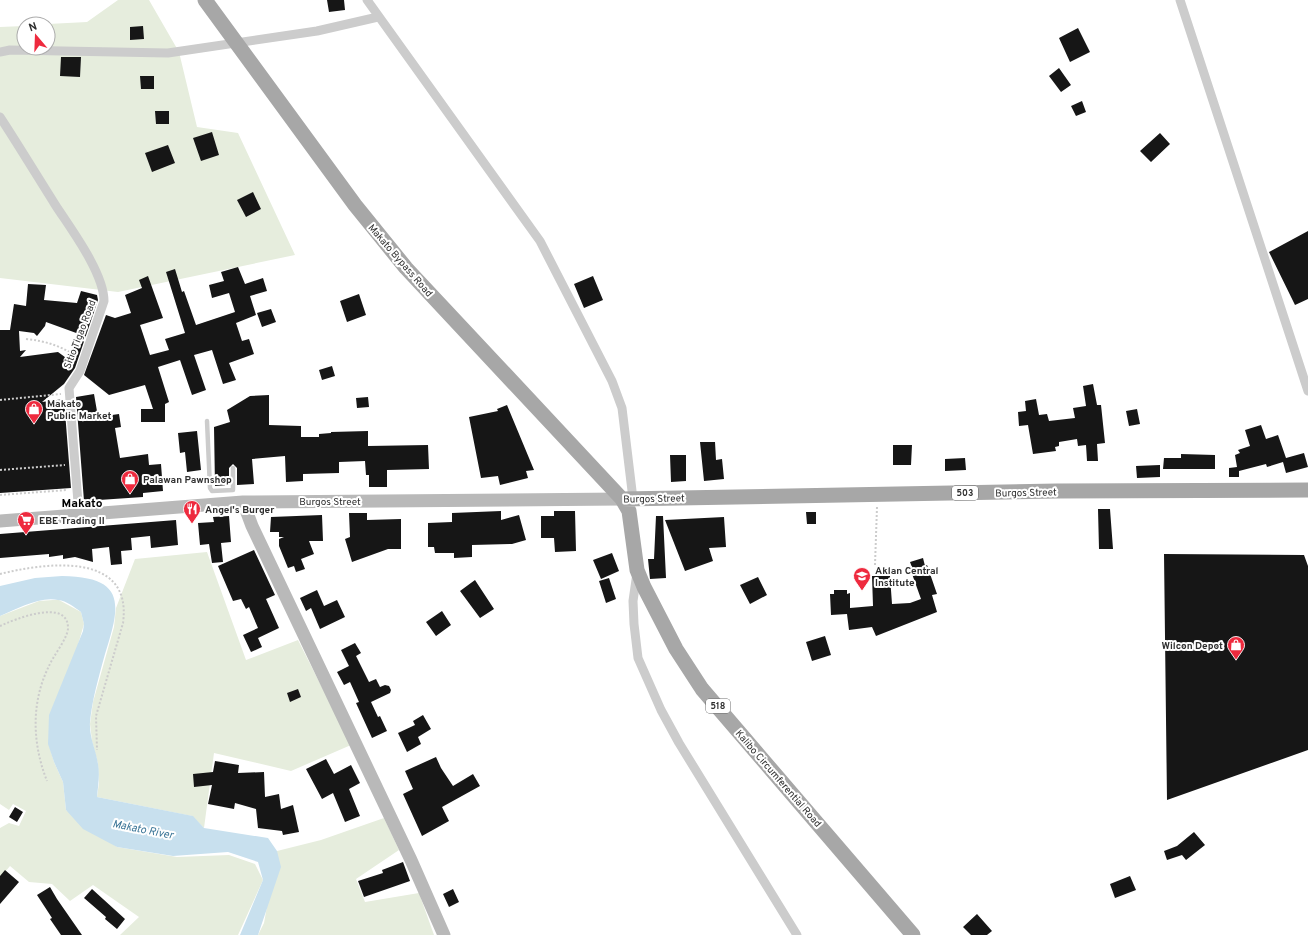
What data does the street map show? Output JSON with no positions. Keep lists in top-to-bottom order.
{
  "streets": {
    "main road": [
      "Makato Bypass Road",
      "Burgos Street",
      "503",
      "518",
      "Kalibo Circumferential Road"
    ],
    "street": ["Sitio Tigao Road"]
  },
  "crossings": [
    ["Makato Bypass Road", "Burgos Street"],
    ["Makato Bypass Road", "Kalibo Circumferential Road"],
    ["Sitio Tigao Road", "Burgos Street"],
    ["Burgos Street", "Kalibo Circumferential Road"]
  ],
  "districts": ["Makato"],
  "water": ["Makato River"],
  "places": {
    "shop": ["Makato Public Market", "Palawan Pawnshop", "Wilcon Depot"],
    "restaurant": ["Angel's Burger"],
    "supermarket": ["EBE Trading II"],
    "school or university": ["Aklan Central Institute"]
  },
  "north": "top"
}
